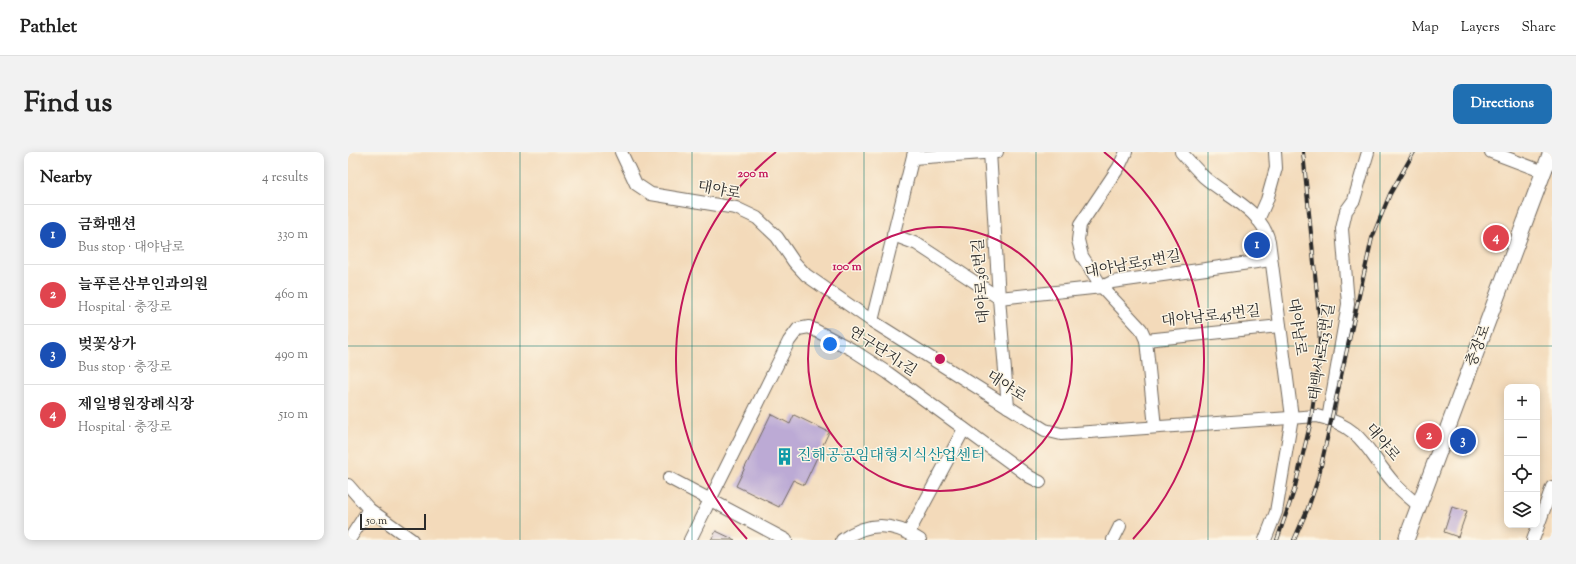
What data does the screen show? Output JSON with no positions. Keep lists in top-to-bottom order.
{
  "streets": {
    "main road": ["충장로"],
    "street": [
      "대야로",
      "대야남로51번길",
      "대야로36번길",
      "대야남로45번길",
      "대야남로",
      "연구단지1길",
      "태백서로13번길"
    ]
  },
  "crossings": [
    ["대야로", "대야로36번길"],
    ["대야로", "대야남로"],
    ["대야로", "충장로"],
    ["대야로", "태백서로13번길"],
    ["대야남로51번길", "대야로36번길"],
    ["대야남로51번길", "대야남로"],
    ["대야남로45번길", "대야남로"]
  ],
  "places": {
    "building": ["진해공공임대형지식산업센터"]
  },
  "scale_bar": "50 m",
  "page": {
    "header": "Pathlet",
    "nav": ["Map", "Layers", "Share"],
    "title": "Find us",
    "buttons": "Directions",
    "heading": ["Nearby", "4 results"],
    "list": [
      {
        "mark": "1",
        "name": "금화맨션",
        "note": "Bus stop · 대야남로",
        "value": "330 m"
      },
      {
        "mark": "2",
        "name": "늘푸른산부인과의원",
        "note": "Hospital · 충장로",
        "value": "460 m"
      },
      {
        "mark": "3",
        "name": "벚꽃상가",
        "note": "Bus stop · 충장로",
        "value": "490 m"
      },
      {
        "mark": "4",
        "name": "제일병원장례식장",
        "note": "Hospital · 충장로",
        "value": "510 m"
      }
    ],
    "pins": [
      "4",
      "1",
      "2",
      "3"
    ],
    "map_buttons": ["+", "−"],
    "scale": "50 m"
  },
  "rings": ["200 m", "100 m"]
}
